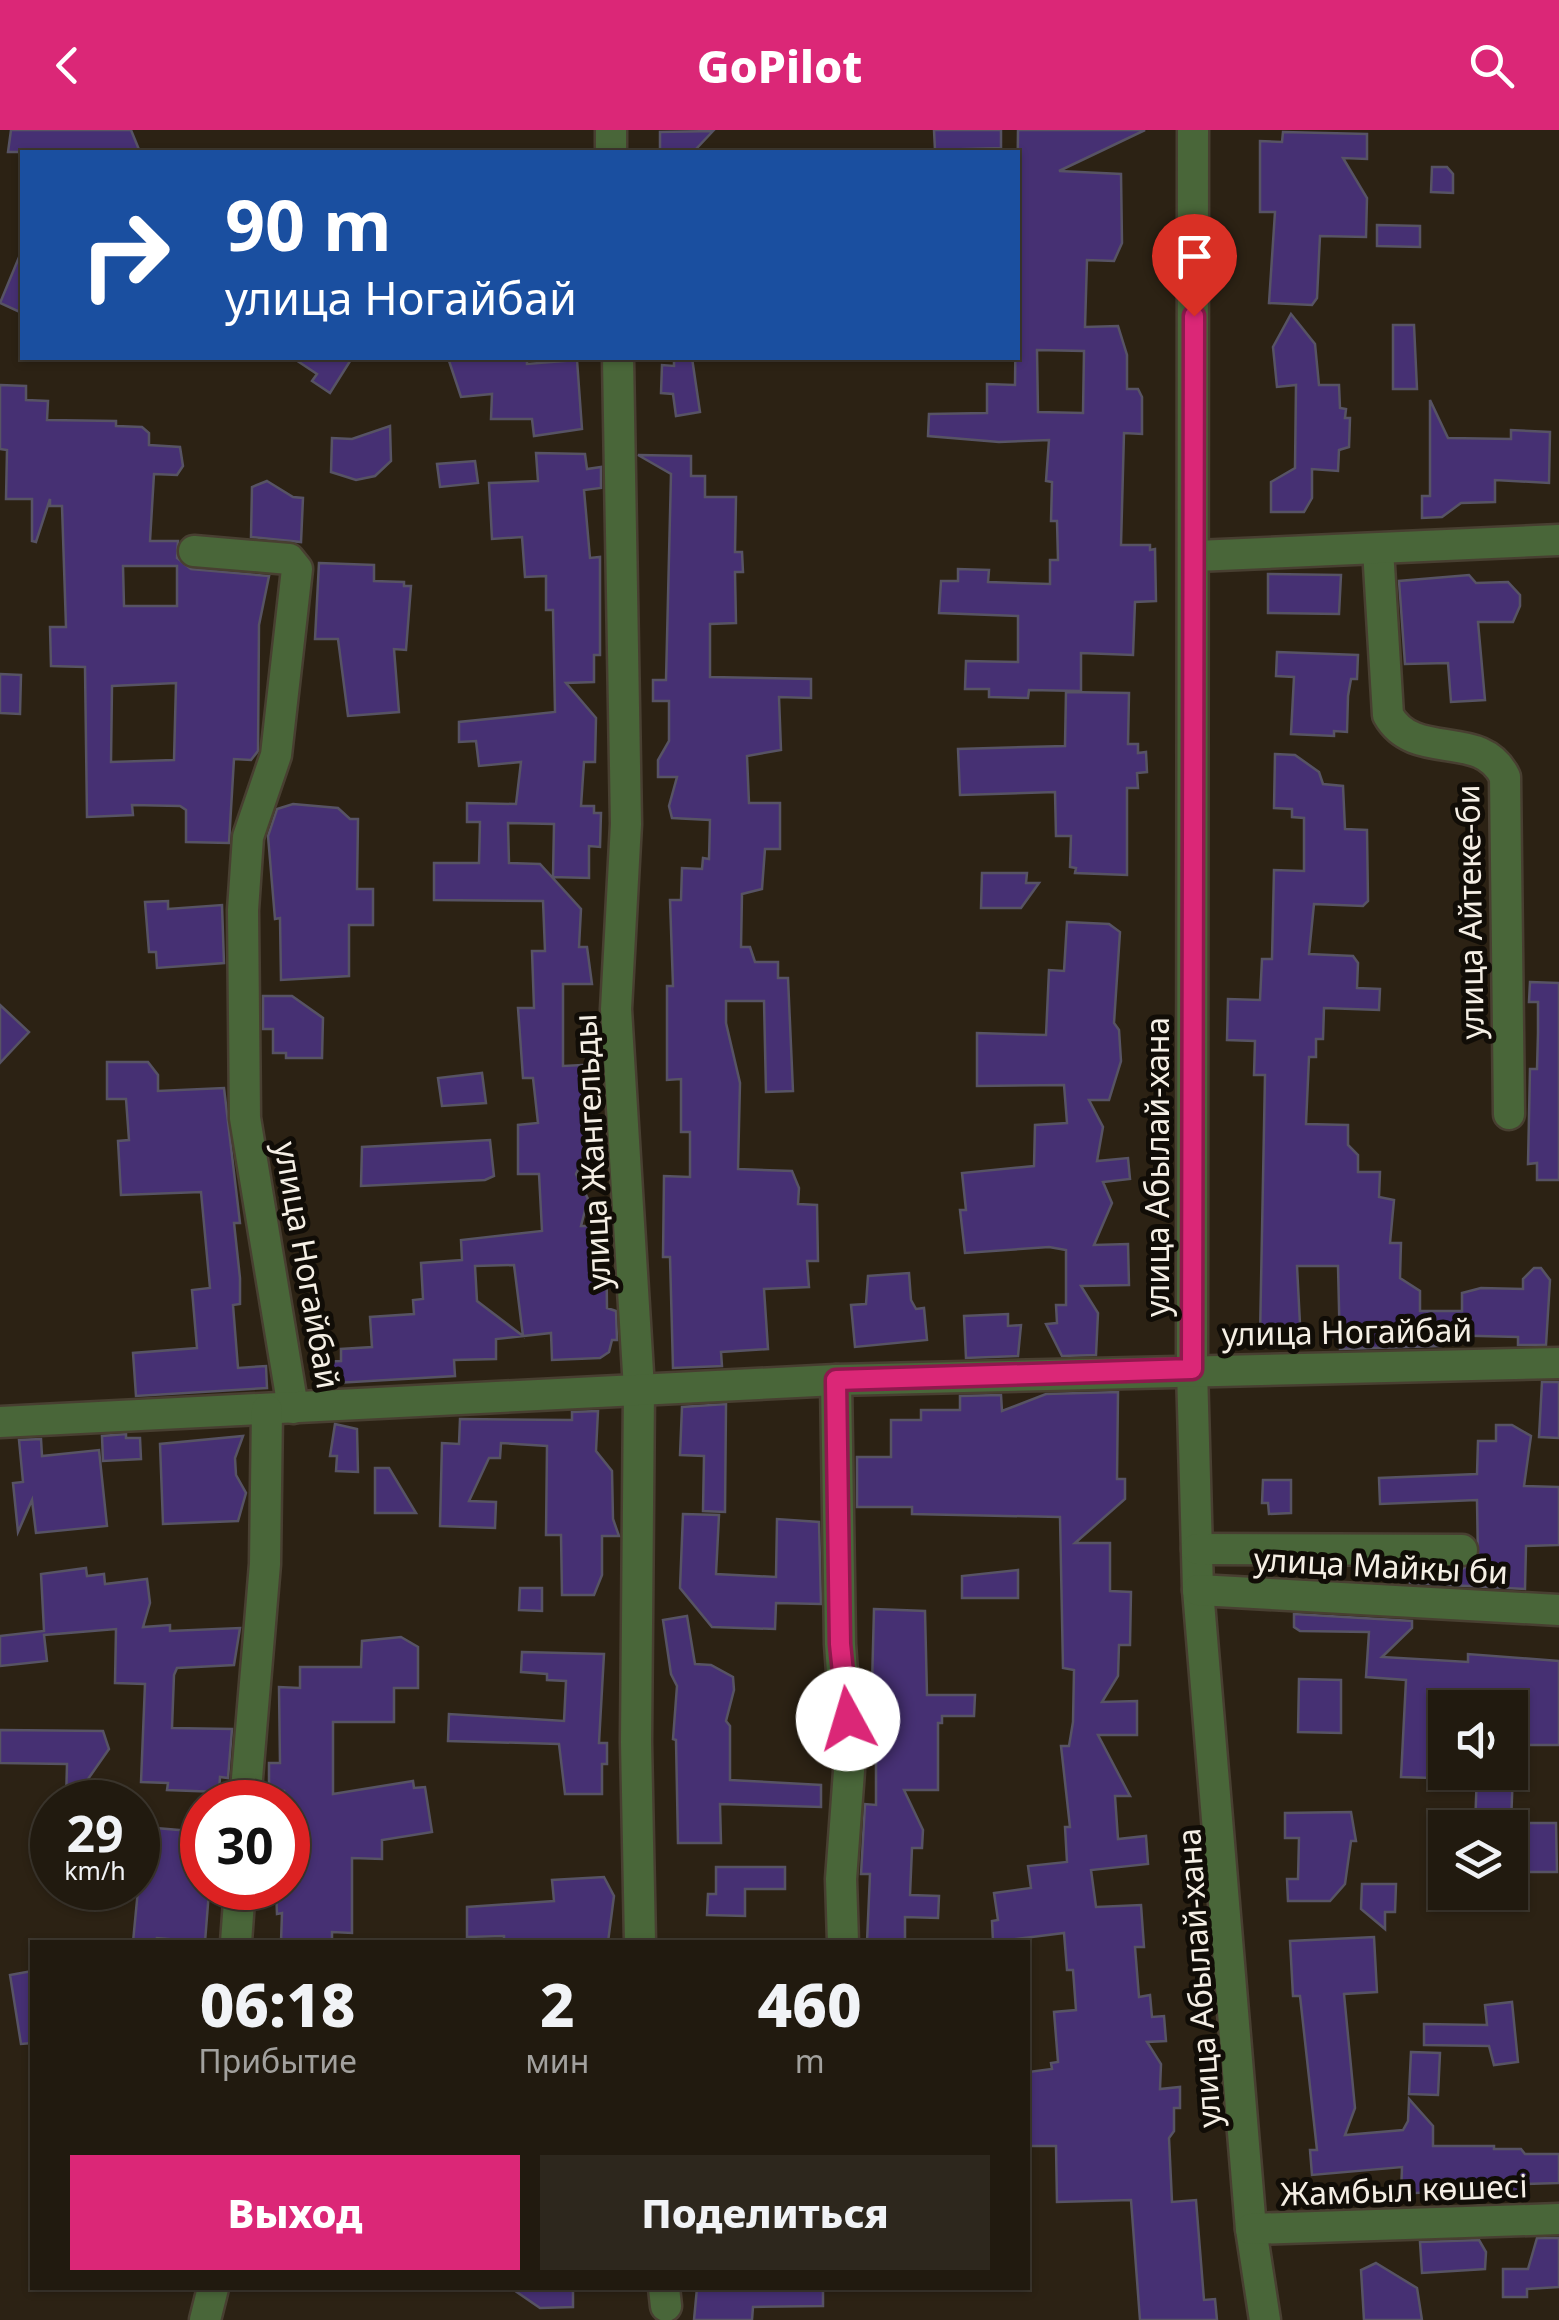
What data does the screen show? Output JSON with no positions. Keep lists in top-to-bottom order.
{
  "streets": {
    "street": [
      "улица Айтеке-би",
      "улица Жангельды",
      "улица Абылай-хана",
      "улица Ногайбай",
      "улица Майкы би",
      "Жамбыл көшесі"
    ]
  },
  "crossings": [
    ["улица Жангельды", "улица Ногайбай"],
    ["улица Абылай-хана", "улица Ногайбай"],
    ["улица Абылай-хана", "улица Майкы би"],
    ["улица Абылай-хана", "Жамбыл көшесі"]
  ],
  "page": {
    "header": "GoPilot",
    "turn": ["90 m", "улица Ногайбай"],
    "speed": "29 km/h",
    "limit": "30",
    "eta": [
      "06:18",
      "Прибытие",
      "2",
      "мин",
      "460",
      "m"
    ],
    "buttons": ["Выход", "Поделиться"]
  }
}
